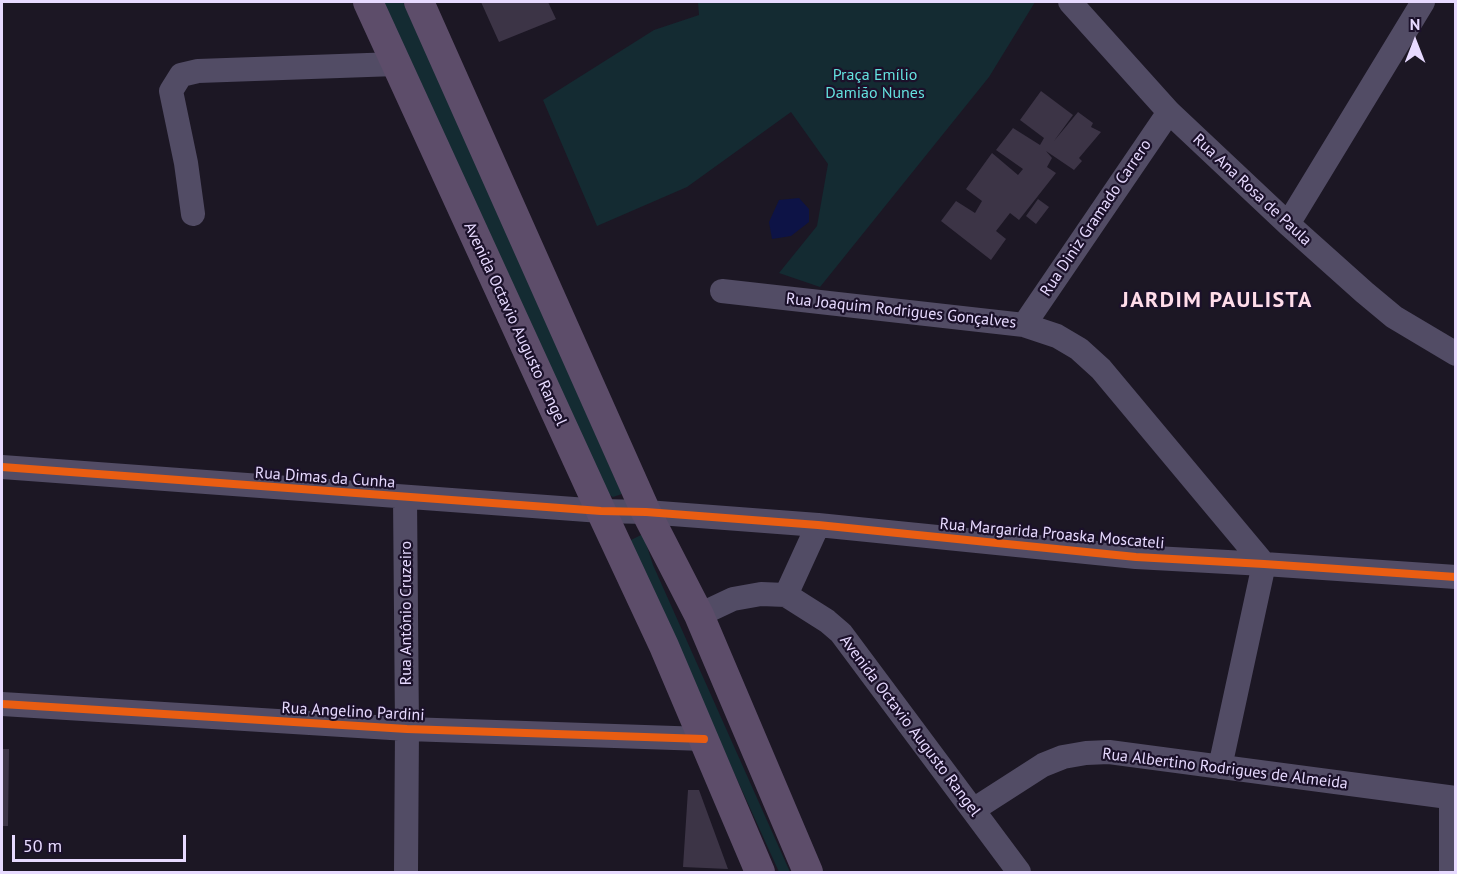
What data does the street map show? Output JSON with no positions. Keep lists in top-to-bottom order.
{
  "streets": {
    "main road": ["Avenida Octavio Augusto Rangel"],
    "street": [
      "Rua Ana Rosa de Paula",
      "Rua Diniz Gramado Carrero",
      "Rua Joaquim Rodrigues Gonçalves",
      "Rua Dimas da Cunha",
      "Rua Margarida Proaska Moscateli",
      "Rua Antônio Cruzeiro",
      "Rua Angelino Pardini",
      "Rua Albertino Rodrigues de Almeida"
    ]
  },
  "crossings": [
    ["Rua Ana Rosa de Paula", "Rua Diniz Gramado Carrero"],
    ["Rua Diniz Gramado Carrero", "Rua Joaquim Rodrigues Gonçalves"],
    ["Rua Joaquim Rodrigues Gonçalves", "Rua Margarida Proaska Moscateli"],
    ["Avenida Octavio Augusto Rangel", "Rua Dimas da Cunha"],
    ["Avenida Octavio Augusto Rangel", "Rua Angelino Pardini"],
    ["Avenida Octavio Augusto Rangel", "Rua Albertino Rodrigues de Almeida"],
    ["Rua Dimas da Cunha", "Rua Margarida Proaska Moscateli"],
    ["Rua Dimas da Cunha", "Rua Antônio Cruzeiro"],
    ["Rua Antônio Cruzeiro", "Rua Angelino Pardini"]
  ],
  "districts": ["JARDIM PAULISTA"],
  "parks": ["Praça Emílio Damião Nunes"],
  "scale_bar": "50 m",
  "north": "top"
}
